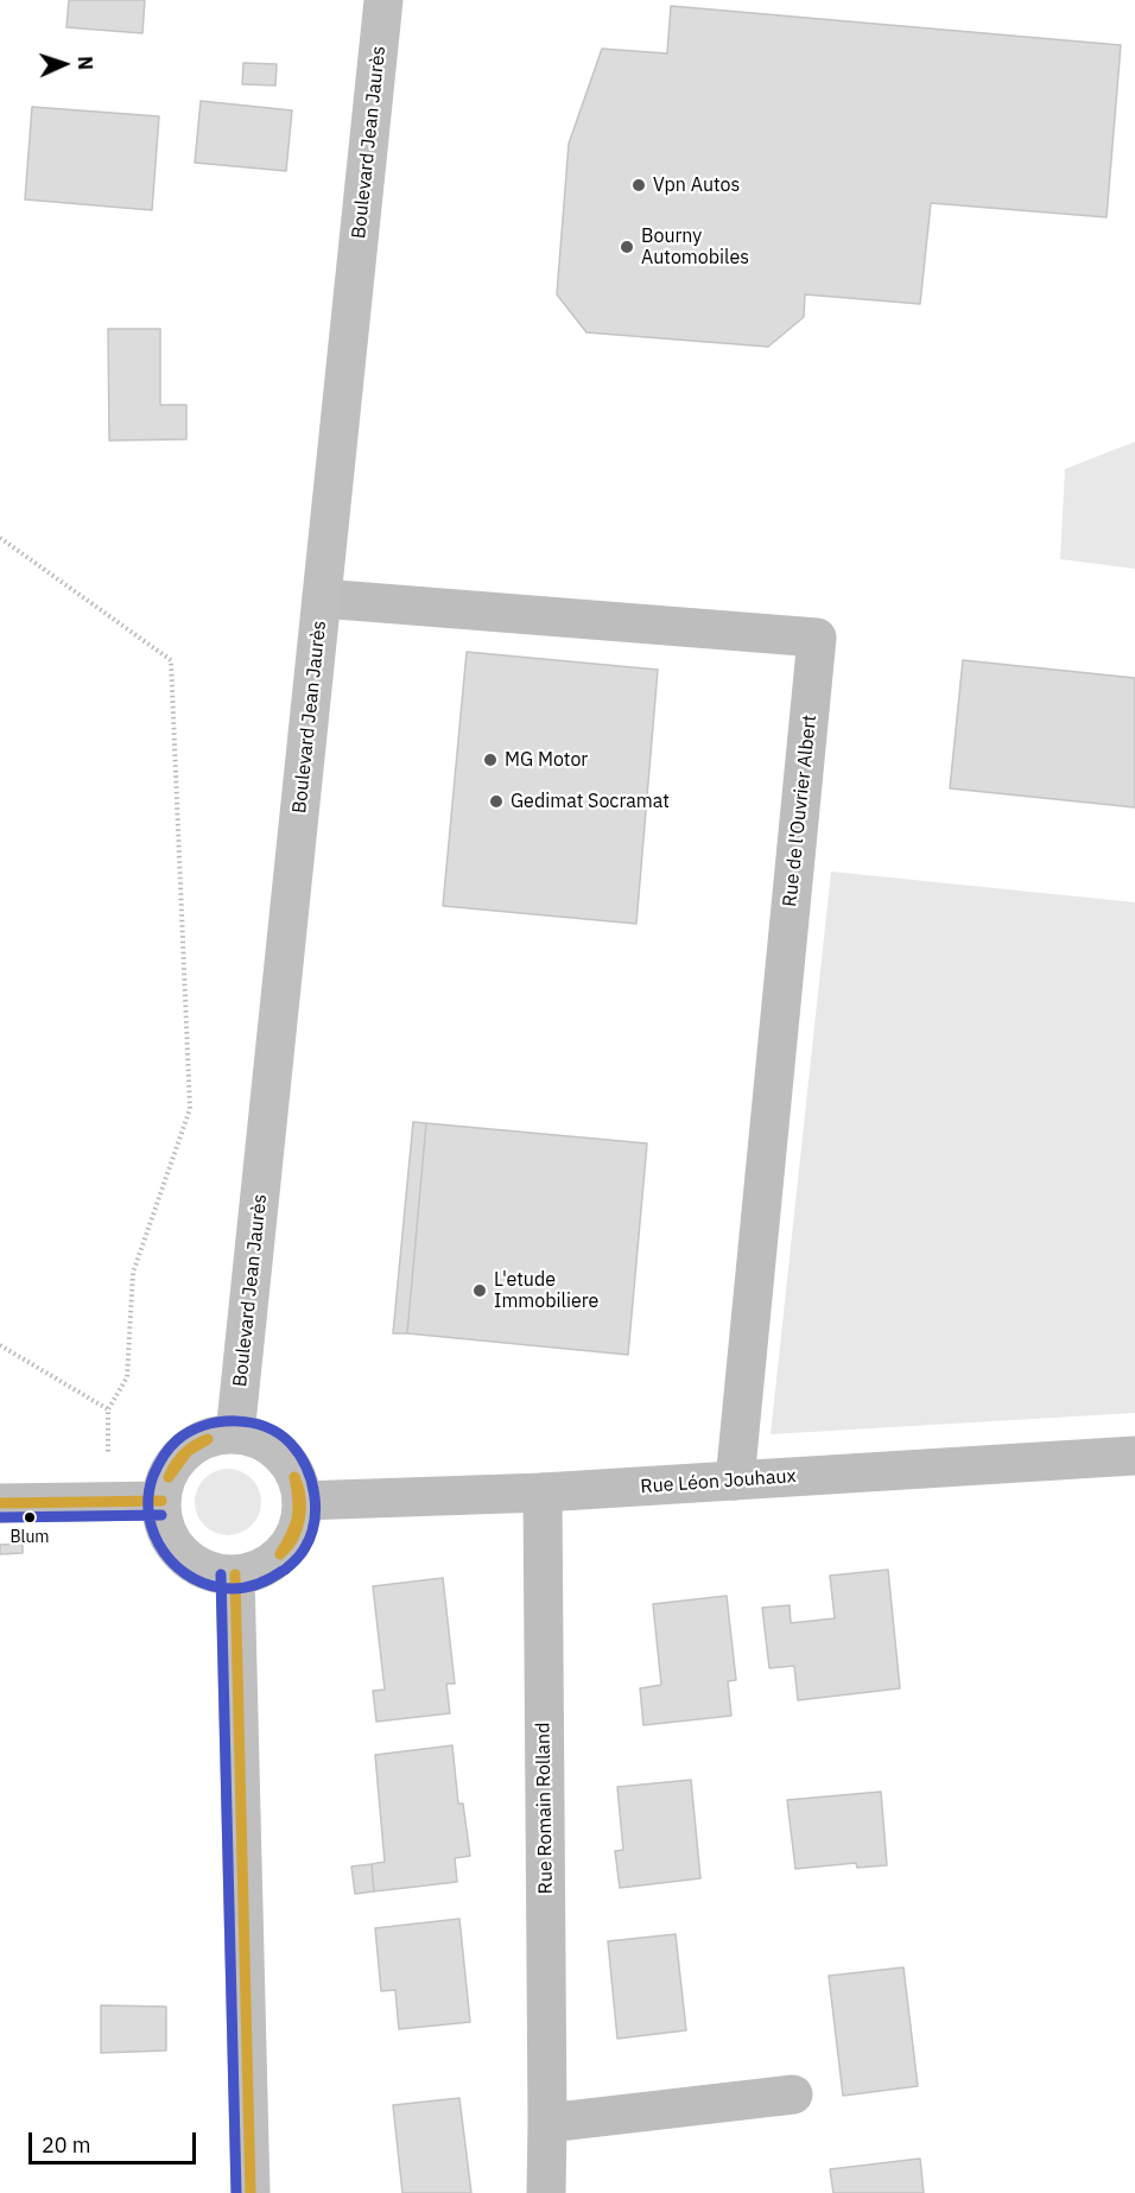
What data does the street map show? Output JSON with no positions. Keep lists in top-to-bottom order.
{
  "streets": {
    "main road": ["Boulevard Jean Jaurès"],
    "street": ["Rue de l'Ouvrier Albert", "Rue Léon Jouhaux", "Rue Romain Rolland"]
  },
  "crossings": [
    ["Boulevard Jean Jaurès", "Rue de l'Ouvrier Albert"],
    ["Boulevard Jean Jaurès", "Rue Léon Jouhaux"],
    ["Rue de l'Ouvrier Albert", "Rue Léon Jouhaux"],
    ["Rue Léon Jouhaux", "Rue Romain Rolland"]
  ],
  "places": [
    "Vpn Autos",
    "Bourny Automobiles",
    "MG Motor",
    "Gedimat Socramat",
    "L'etude Immobiliere",
    "Blum"
  ],
  "scale_bar": "20 m",
  "north": "right"
}
